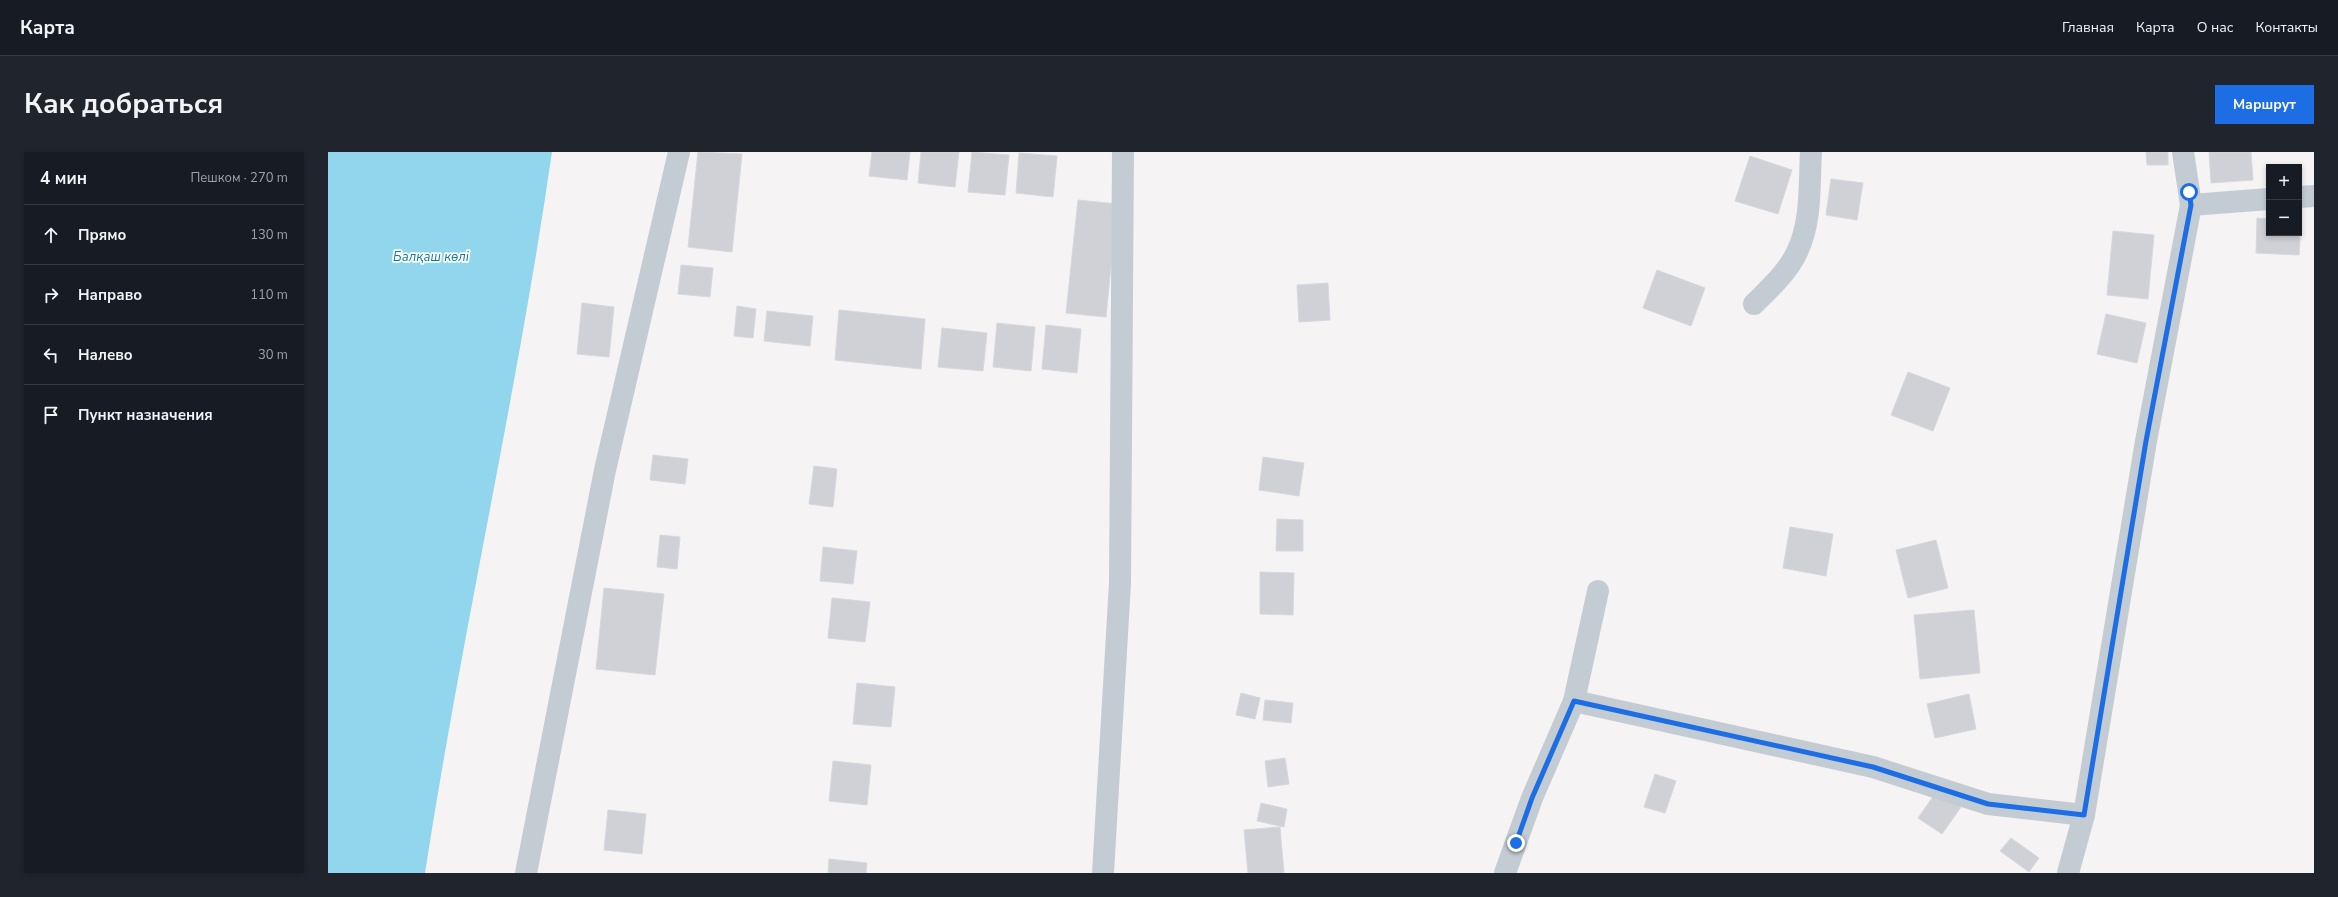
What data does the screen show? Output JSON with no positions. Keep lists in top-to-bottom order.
{
  "water": ["Балқаш көлі"],
  "page": {
    "header": "Карта",
    "nav": [
      "Главная",
      "Карта",
      "О нас",
      "Контакты"
    ],
    "title": "Как добраться",
    "buttons": "Маршрут",
    "heading": ["4 мин", "Пешком · 270 m"],
    "map_buttons": ["+", "−"],
    "list": [
      ["Прямо", "130 m"],
      ["Направо", "110 m"],
      ["Налево", "30 m"],
      "Пункт назначения"
    ]
  }
}
